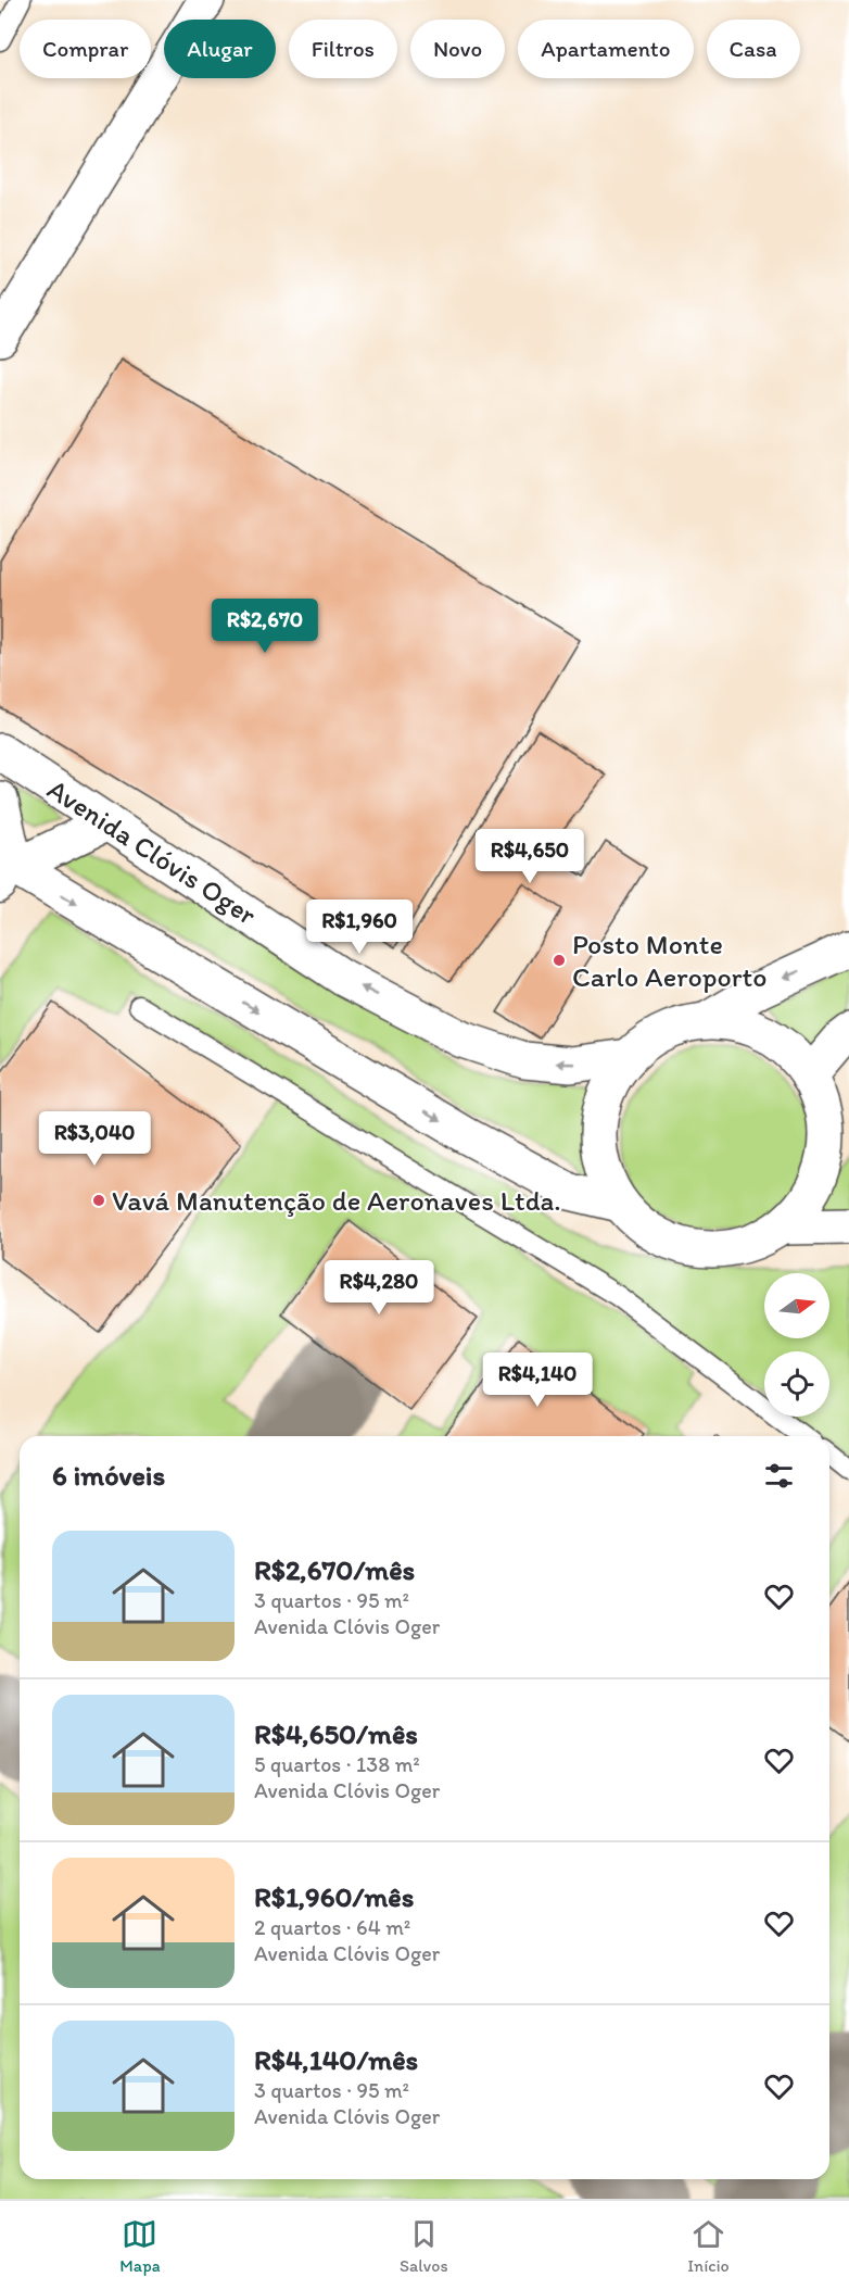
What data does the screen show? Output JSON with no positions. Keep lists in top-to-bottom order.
{
  "streets": {
    "main road": ["Avenida Clóvis Oger"]
  },
  "places": ["Posto Monte Carlo Aeroporto", "Vavá Manutenção de Aeronaves Ltda."],
  "north": "right",
  "page": {
    "chip": [
      "Comprar",
      "Alugar",
      "Filtros",
      "Novo",
      "Apartamento",
      "Casa"
    ],
    "price": [
      "R$2,670",
      "R$4,650",
      "R$1,960",
      "R$3,040",
      "R$4,280",
      "R$4,140"
    ],
    "heading": "6 imóveis",
    "list": [
      {
        "name": "R$2,670/mês",
        "note": "3 quartos · 95 m² · Avenida Clóvis Oger"
      },
      {
        "name": "R$4,650/mês",
        "note": "5 quartos · 138 m² · Avenida Clóvis Oger"
      },
      {
        "name": "R$1,960/mês",
        "note": "2 quartos · 64 m² · Avenida Clóvis Oger"
      },
      {
        "name": "R$4,140/mês",
        "note": "3 quartos · 95 m² · Avenida Clóvis Oger"
      }
    ],
    "tabs": ["Mapa", "Salvos", "Início"]
  }
}
